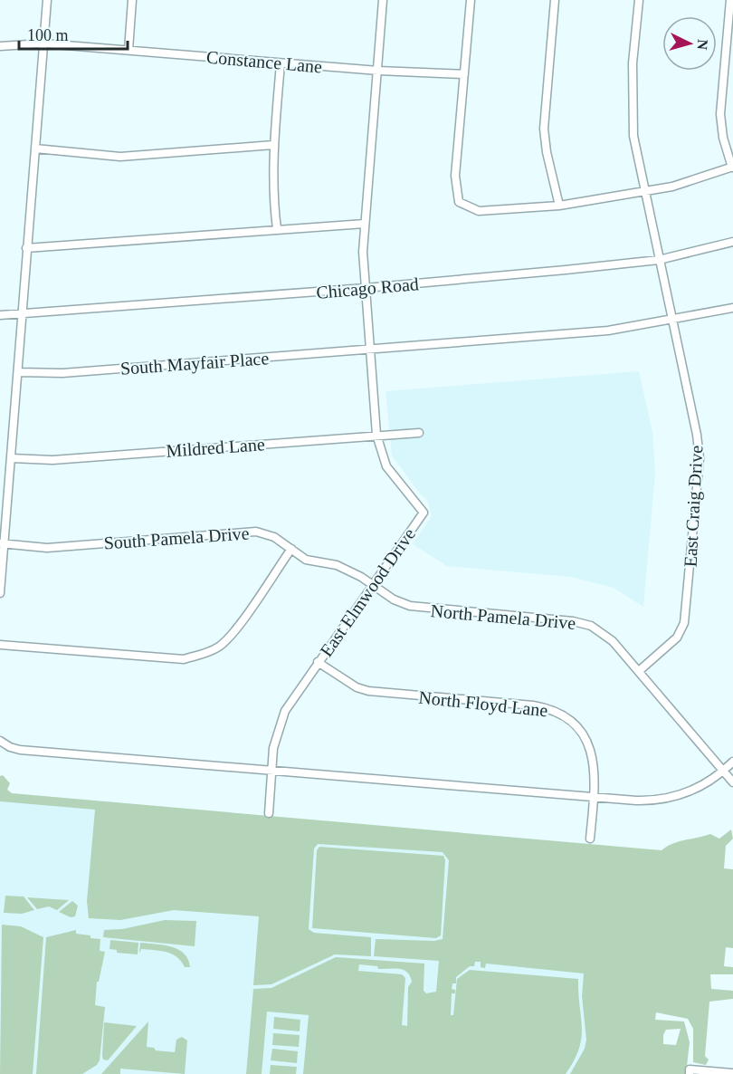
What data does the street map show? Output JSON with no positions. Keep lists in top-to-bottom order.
{
  "streets": {
    "street": [
      "Constance Lane",
      "Chicago Road",
      "South Mayfair Place",
      "Mildred Lane",
      "East Craig Drive",
      "South Pamela Drive",
      "East Elmwood Drive",
      "North Pamela Drive",
      "North Floyd Lane"
    ]
  },
  "crossings": [
    ["Constance Lane", "East Elmwood Drive"],
    ["Chicago Road", "East Craig Drive"],
    ["Chicago Road", "East Elmwood Drive"],
    ["South Mayfair Place", "East Craig Drive"],
    ["South Mayfair Place", "East Elmwood Drive"],
    ["Mildred Lane", "East Elmwood Drive"],
    ["East Craig Drive", "North Pamela Drive"],
    ["South Pamela Drive", "East Elmwood Drive"],
    ["South Pamela Drive", "North Pamela Drive"],
    ["East Elmwood Drive", "North Pamela Drive"],
    ["East Elmwood Drive", "North Floyd Lane"]
  ],
  "scale_bar": "100 m",
  "north": "right"
}
